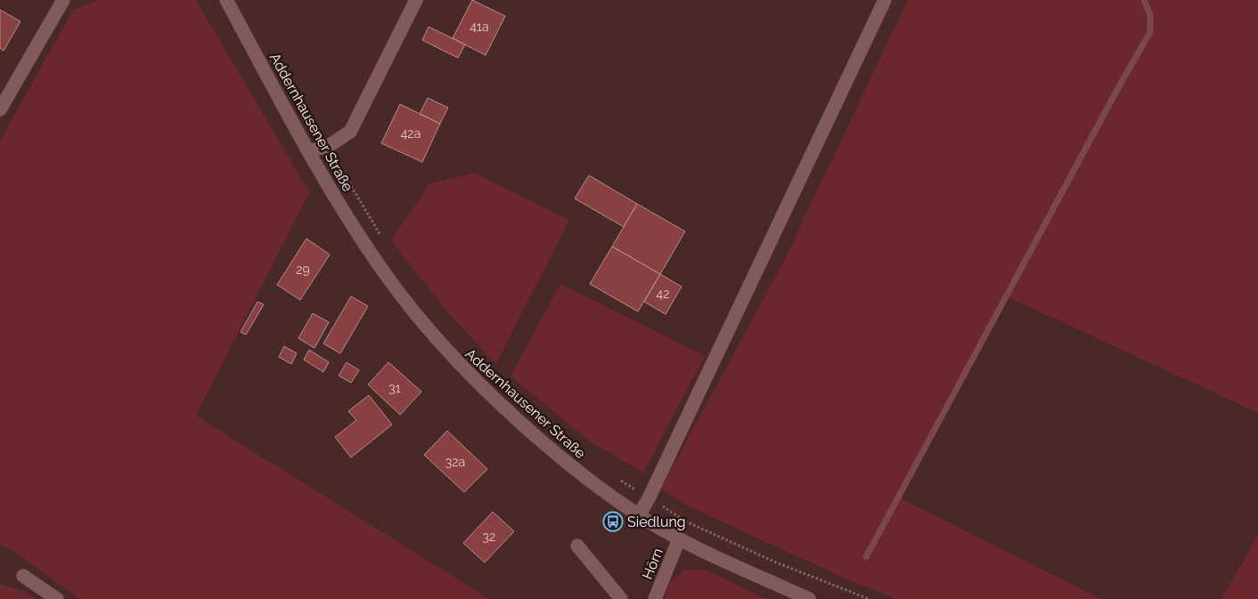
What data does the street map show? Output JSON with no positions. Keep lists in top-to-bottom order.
{
  "streets": {
    "street": ["Addernhausener Straße", "Hörn"]
  },
  "crossings": [
    ["Addernhausener Straße", "Hörn"]
  ],
  "places": {
    "bus stop": ["Siedlung"]
  },
  "house_numbers": [
    "41a",
    "42a",
    "29",
    "42",
    "31",
    "32a",
    "32"
  ]
}
